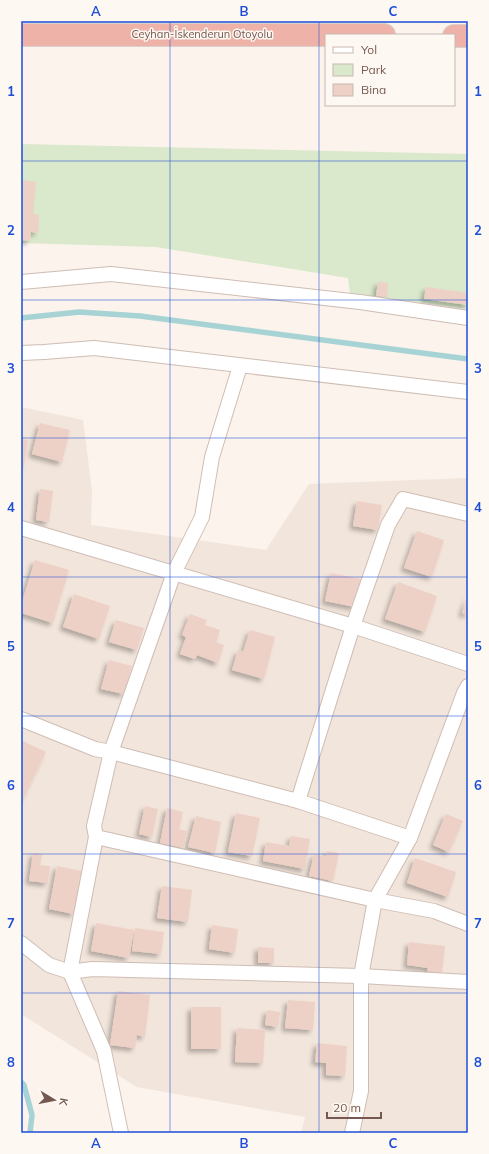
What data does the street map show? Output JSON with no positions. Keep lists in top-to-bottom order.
{
  "streets": {
    "highway": ["Ceyhan-İskenderun Otoyolu"]
  },
  "legend": ["Yol", "Park", "Bina"],
  "scale_bar": "20 m",
  "north": "right",
  "grid": {
    "columns": ["A", "B", "C"],
    "rows": [
      "1",
      "2",
      "3",
      "4",
      "5",
      "6",
      "7",
      "8"
    ]
  }
}
